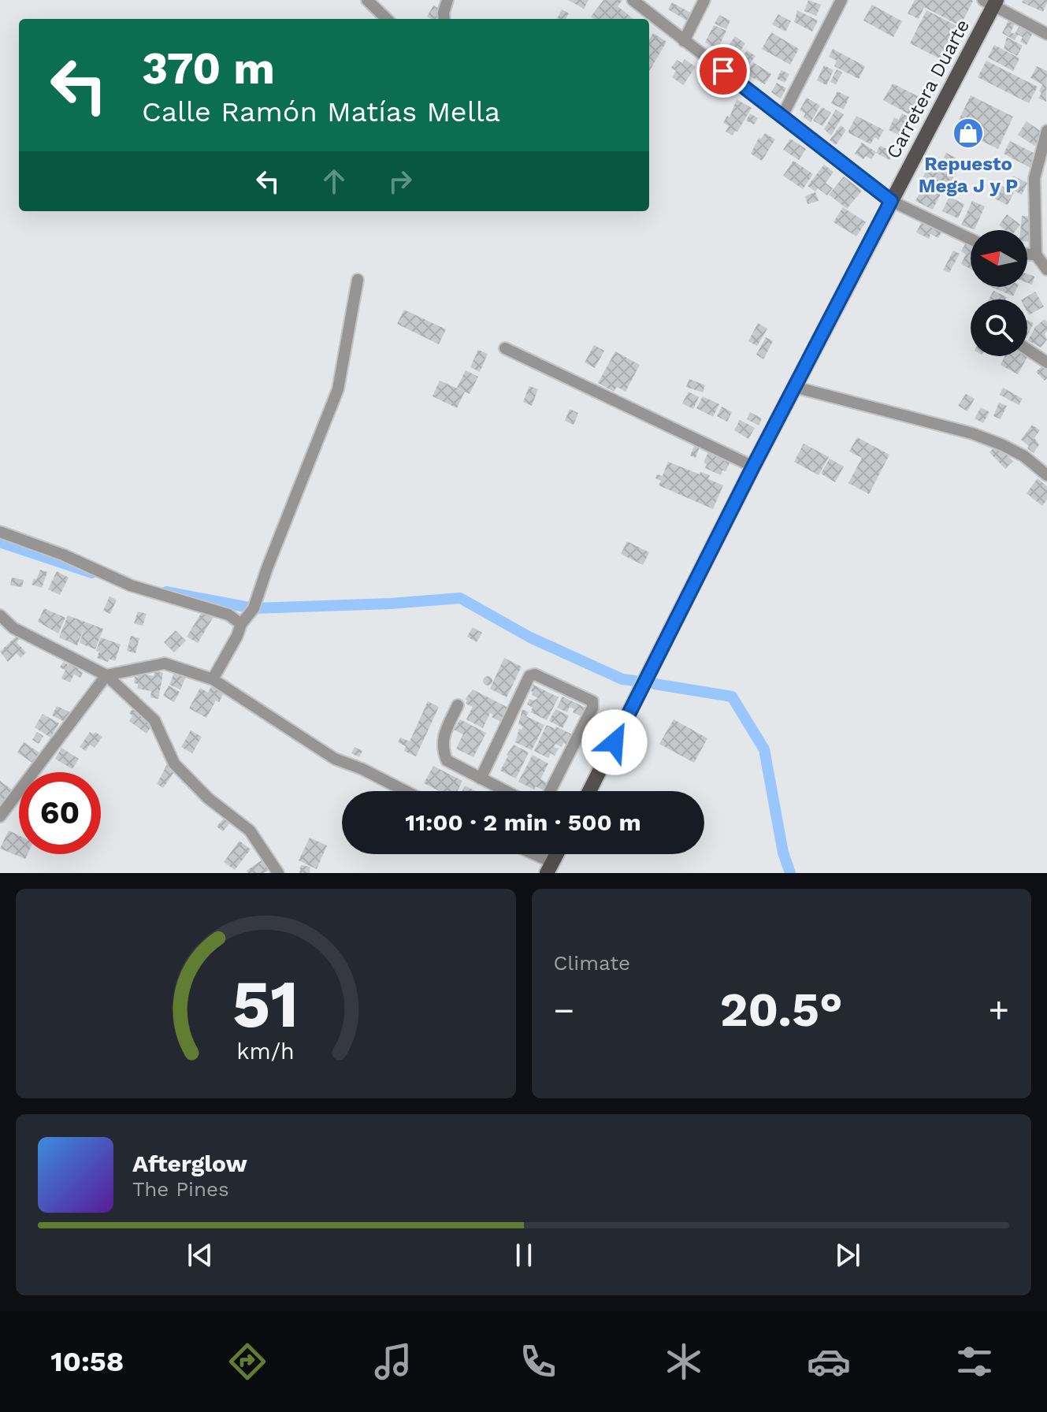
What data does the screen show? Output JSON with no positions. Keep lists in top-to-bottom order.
{
  "streets": {
    "main road": ["Carretera Duarte"]
  },
  "places": {
    "shop": ["Repuesto Mega J y P"]
  },
  "north": "left",
  "page": {
    "turn": ["370 m", "Calle Ramón Matías Mella"],
    "limit": "60",
    "trip": "11:00 · 2 min · 500 m",
    "tile": "Climate",
    "heat": ["−", "20.5°", "+"],
    "song": ["Afterglow", "The Pines"],
    "tabs": "10:58",
    "gauge": ["51", "km/h"]
  }
}
